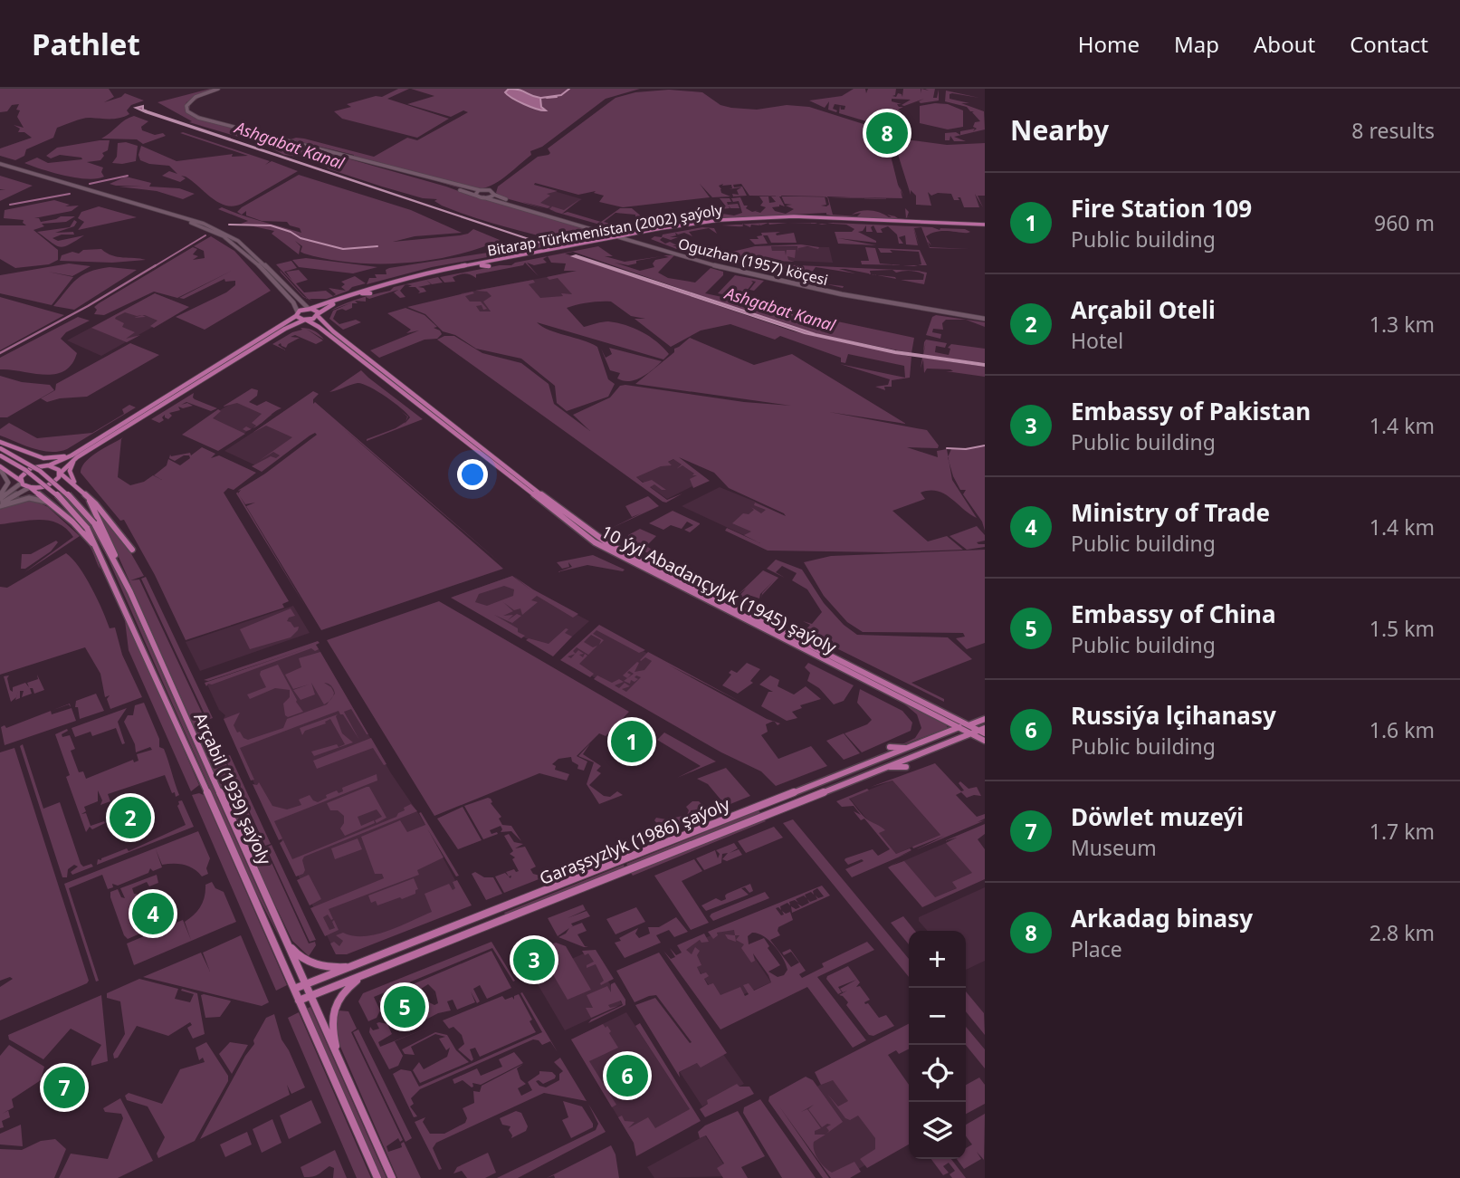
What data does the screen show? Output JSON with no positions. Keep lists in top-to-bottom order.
{
  "streets": {
    "main road": [
      "Bitarap Türkmenistan (2002) şaýoly",
      "Oguzhan (1957) köçesi",
      "10 ýyl Abadançylyk (1945) şaýoly",
      "Arçabil (1939) şaýoly",
      "Garaşsyzlyk (1986) şaýoly"
    ]
  },
  "crossings": [
    ["Bitarap Türkmenistan (2002) şaýoly", "Oguzhan (1957) köçesi"],
    ["Bitarap Türkmenistan (2002) şaýoly", "10 ýyl Abadançylyk (1945) şaýoly"],
    ["10 ýyl Abadançylyk (1945) şaýoly", "Garaşsyzlyk (1986) şaýoly"],
    ["Arçabil (1939) şaýoly", "Garaşsyzlyk (1986) şaýoly"]
  ],
  "water": ["Ashgabat Kanal"],
  "page": {
    "header": "Pathlet",
    "nav": [
      "Home",
      "Map",
      "About",
      "Contact"
    ],
    "heading": ["Nearby", "8 results"],
    "pins": [
      "8",
      "1",
      "2",
      "4",
      "3",
      "5",
      "6",
      "7"
    ],
    "list": [
      {
        "mark": "1",
        "name": "Fire Station 109",
        "note": "Public building",
        "value": "960 m"
      },
      {
        "mark": "2",
        "name": "Arçabil Oteli",
        "note": "Hotel",
        "value": "1.3 km"
      },
      {
        "mark": "3",
        "name": "Embassy of Pakistan",
        "note": "Public building",
        "value": "1.4 km"
      },
      {
        "mark": "4",
        "name": "Ministry of Trade",
        "note": "Public building",
        "value": "1.4 km"
      },
      {
        "mark": "5",
        "name": "Embassy of China",
        "note": "Public building",
        "value": "1.5 km"
      },
      {
        "mark": "6",
        "name": "Russiýa lçihanasy",
        "note": "Public building",
        "value": "1.6 km"
      },
      {
        "mark": "7",
        "name": "Döwlet muzeýi",
        "note": "Museum",
        "value": "1.7 km"
      },
      {
        "mark": "8",
        "name": "Arkadag binasy",
        "note": "Place",
        "value": "2.8 km"
      }
    ],
    "map_buttons": ["+", "−"]
  }
}
